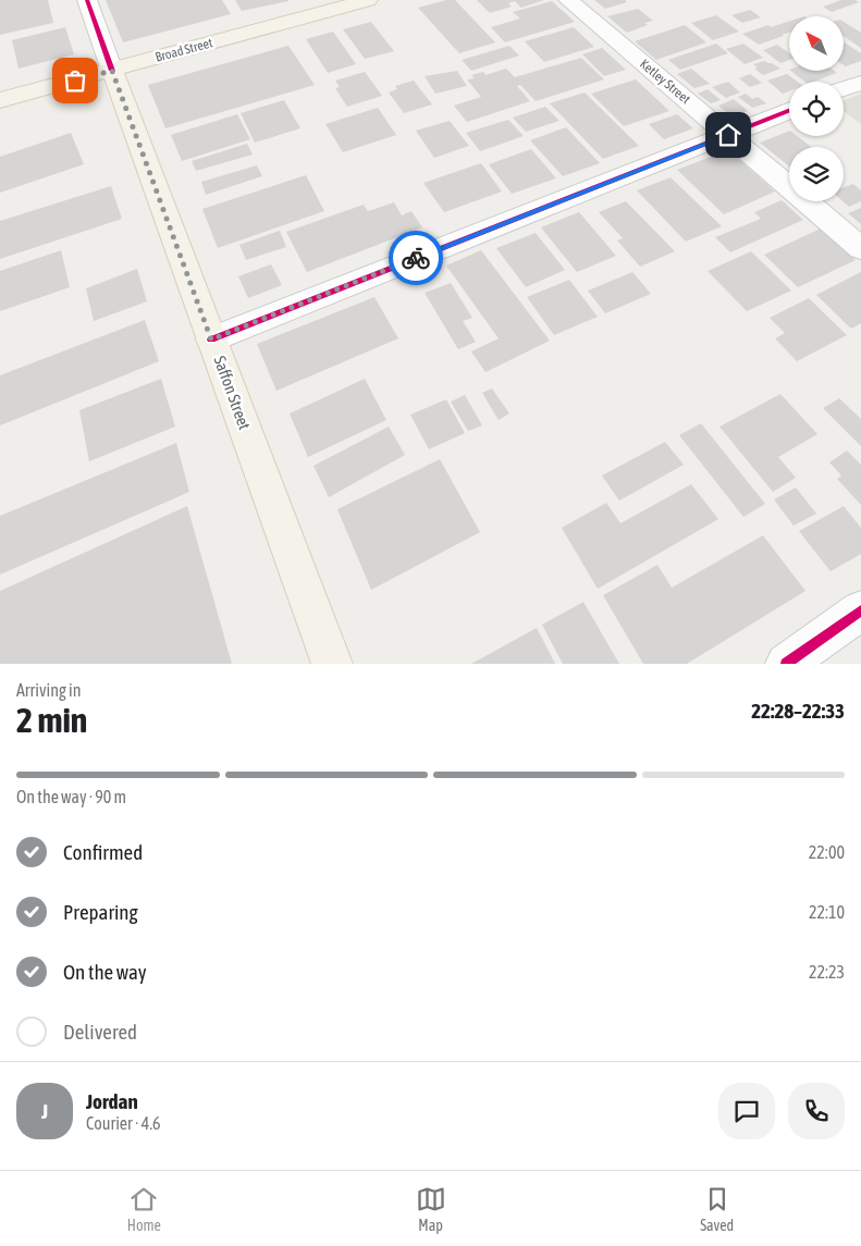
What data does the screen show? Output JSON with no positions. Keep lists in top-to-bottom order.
{
  "streets": {
    "main road": ["Broad Street", "Saffon Street"],
    "street": ["Ketley Street"]
  },
  "crossings": [
    ["Broad Street", "Saffon Street"]
  ],
  "north": "top left",
  "page": {
    "heading": ["2 min", "Arriving in", "22:28–22:33"],
    "panel": ["Jordan", "Courier · 4.6"],
    "bar": "On the way · 90 m",
    "list": [
      ["Confirmed", "22:00"],
      ["Preparing", "22:10"],
      ["On the way", "22:23"],
      "Delivered"
    ],
    "round": "J",
    "tabs": ["Home", "Map", "Saved"]
  }
}
